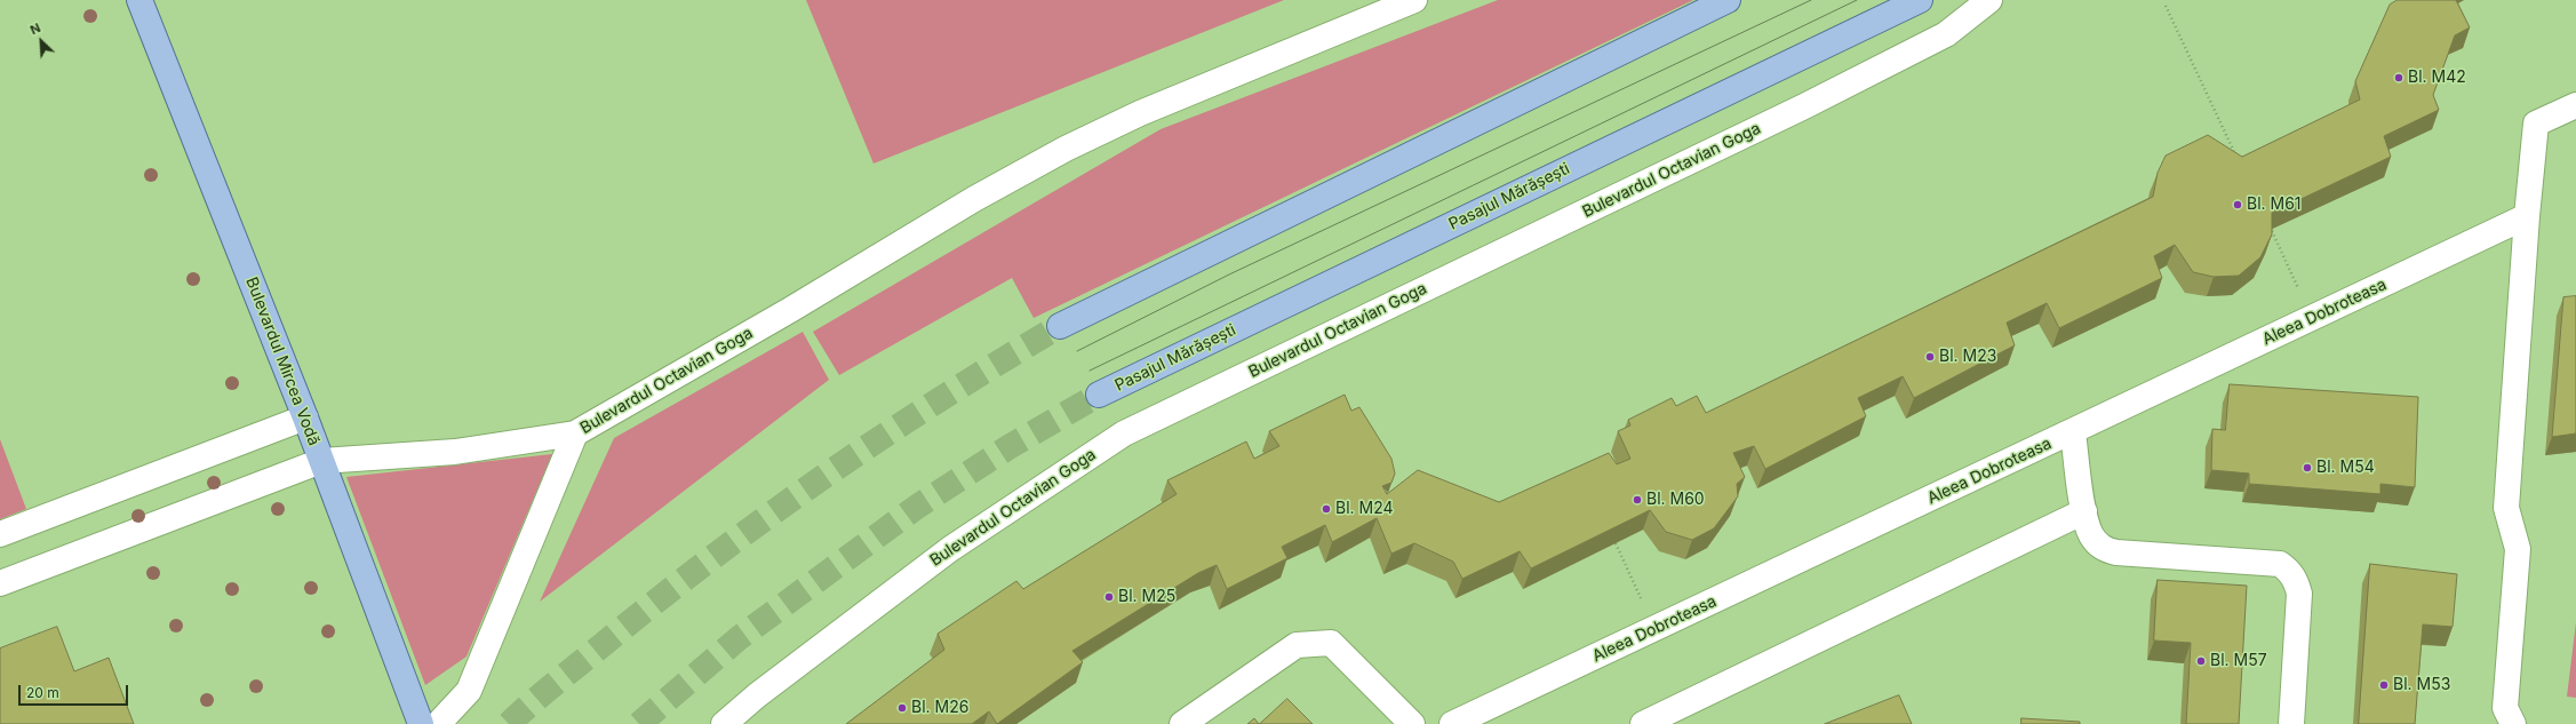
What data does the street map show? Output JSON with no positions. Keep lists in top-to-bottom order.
{
  "streets": {
    "main road": ["Pasajul Mărășești", "Bulevardul Mircea Vodă"],
    "street": ["Bulevardul Octavian Goga", "Aleea Dobroteasa"]
  },
  "places": [
    "Bl. M42",
    "Bl. M61",
    "Bl. M23",
    "Bl. M54",
    "Bl. M60",
    "Bl. M24",
    "Bl. M25",
    "Bl. M57",
    "Bl. M53",
    "Bl. M26"
  ],
  "scale_bar": "20 m",
  "north": "top left"
}
